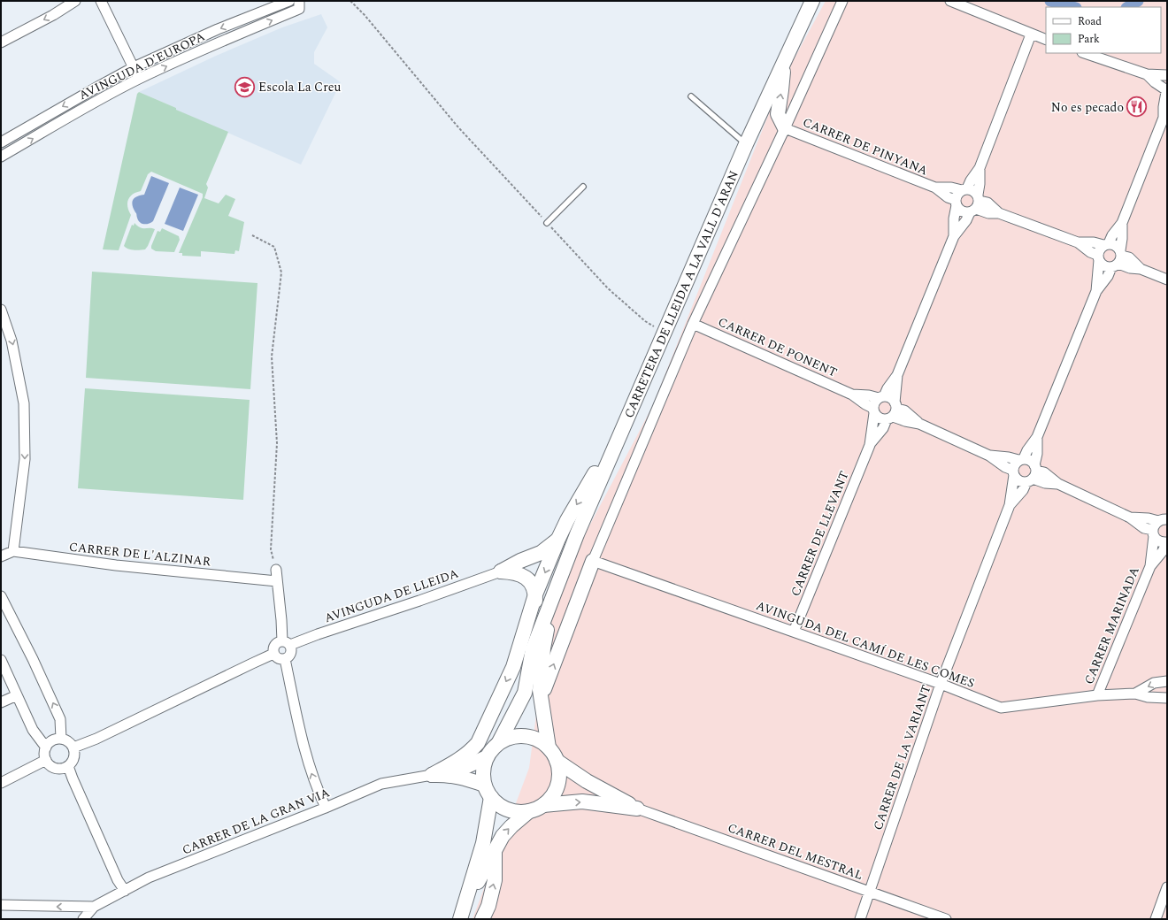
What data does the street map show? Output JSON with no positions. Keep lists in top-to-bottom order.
{
  "streets": {
    "main road": ["CARRETERA DE LLEIDA A LA VALL D'ARAN"],
    "street": [
      "AVINGUDA D'EUROPA",
      "CARRER DE PINYANA",
      "CARRER DE PONENT",
      "CARRER DE LLEVANT",
      "CARRER DE L'ALZINAR",
      "AVINGUDA DE LLEIDA",
      "CARRER MARINADA",
      "AVINGUDA DEL CAMÍ DE LES COMES",
      "CARRER DE LA VARIANT",
      "CARRER DE LA GRAN VIA",
      "CARRER DEL MESTRAL"
    ]
  },
  "crossings": [
    ["CARRER DE PINYANA", "CARRER DE LLEVANT"],
    ["CARRER DE PONENT", "CARRER DE LLEVANT"],
    ["CARRER DE LLEVANT", "AVINGUDA DEL CAMÍ DE LES COMES"],
    ["CARRER MARINADA", "AVINGUDA DEL CAMÍ DE LES COMES"],
    ["AVINGUDA DEL CAMÍ DE LES COMES", "CARRER DE LA VARIANT"],
    ["CARRER DE LA VARIANT", "CARRER DEL MESTRAL"]
  ],
  "places": {
    "school or university": ["Escola La Creu"],
    "restaurant": ["No es pecado"]
  },
  "legend": ["Road", "Park"]
}
